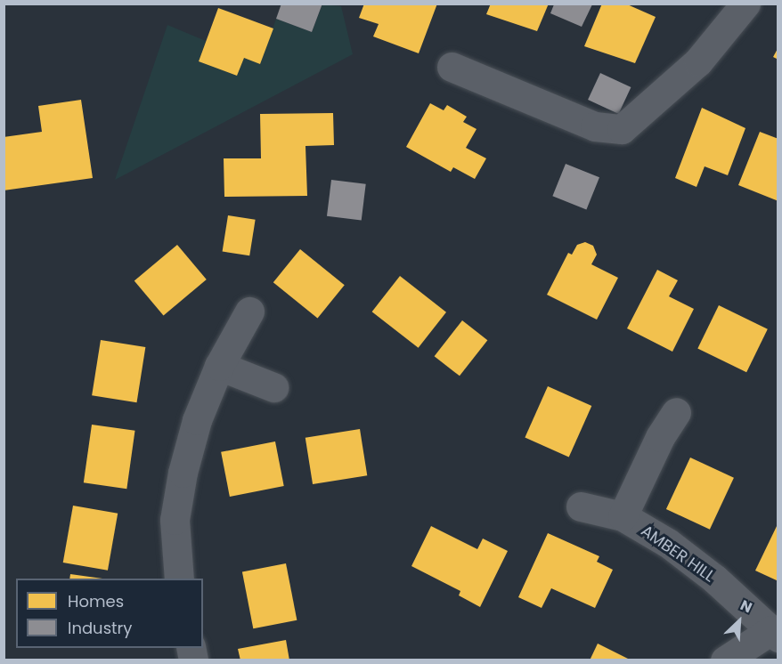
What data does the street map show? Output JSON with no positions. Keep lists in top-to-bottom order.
{
  "streets": {
    "street": ["AMBER HILL"]
  },
  "legend": ["Homes", "Industry"],
  "north": "top right"
}
